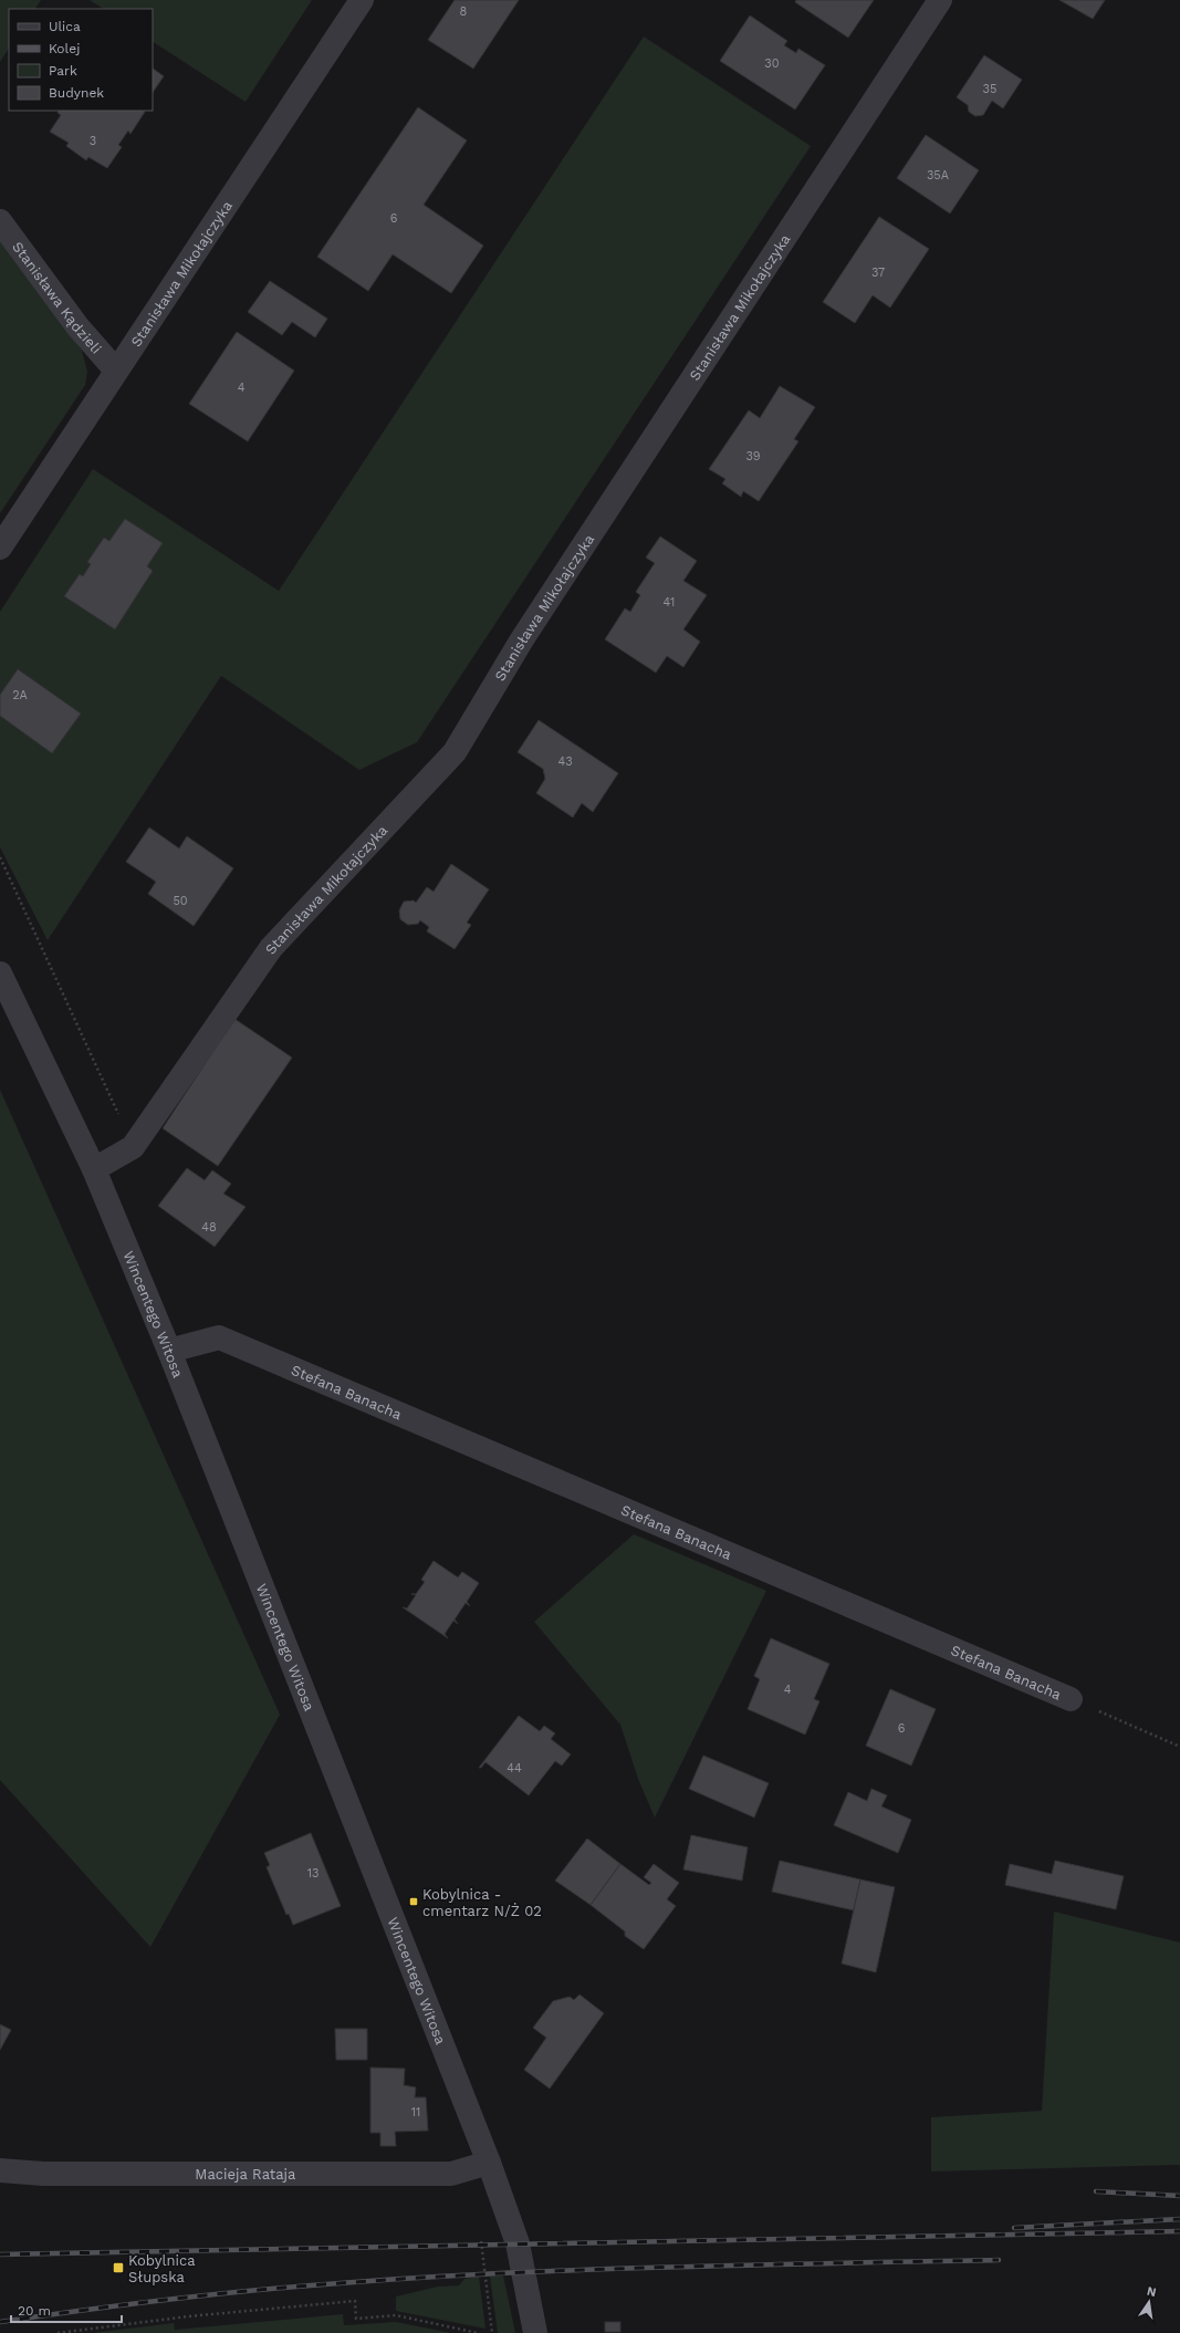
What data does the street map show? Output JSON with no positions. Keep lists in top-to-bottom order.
{
  "streets": {
    "street": [
      "Stanisława Mikołajczyka",
      "Stanisława Kądzieli",
      "Wincentego Witosa",
      "Stefana Banacha",
      "Macieja Rataja"
    ]
  },
  "crossings": [
    ["Stanisława Mikołajczyka", "Stanisława Kądzieli"],
    ["Stanisława Mikołajczyka", "Wincentego Witosa"],
    ["Wincentego Witosa", "Stefana Banacha"],
    ["Wincentego Witosa", "Macieja Rataja"]
  ],
  "places": {
    "transit": ["Kobylnica - cmentarz N/Ż 02", "Kobylnica Słupska"]
  },
  "house_numbers": [
    "8",
    "30",
    "35",
    "3",
    "35A",
    "6",
    "37",
    "4",
    "39",
    "41",
    "2A",
    "43",
    "50",
    "48",
    "4",
    "6",
    "44",
    "13",
    "11"
  ],
  "legend": [
    "Ulica",
    "Kolej",
    "Park",
    "Budynek"
  ],
  "scale_bar": "20 m",
  "north": "top"
}
